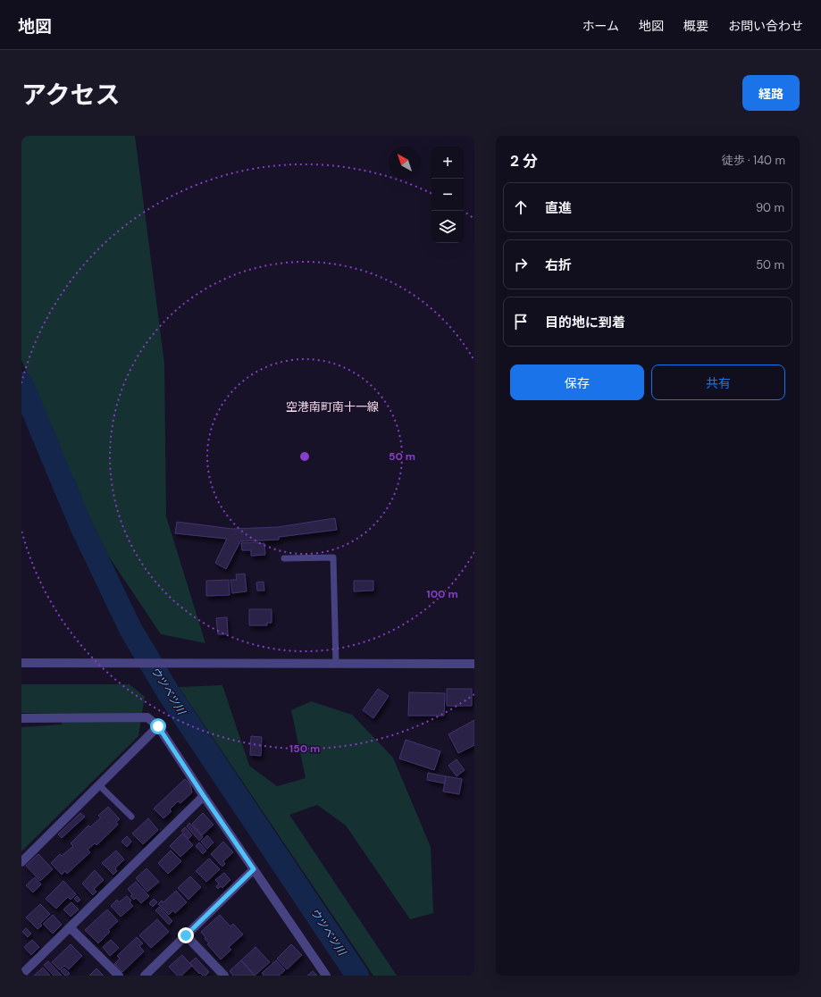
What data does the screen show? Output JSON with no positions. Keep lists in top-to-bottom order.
{
  "districts": ["空港南町南十一線"],
  "water": ["ウツベツ川"],
  "north": "top left",
  "page": {
    "header": "地図",
    "nav": [
      "ホーム",
      "地図",
      "概要",
      "お問い合わせ"
    ],
    "title": "アクセス",
    "buttons": [
      "経路",
      ["保存", "共有"]
    ],
    "heading": ["2 分", "徒歩 · 140 m"],
    "map_buttons": ["+", "−"],
    "list": [
      ["直進", "90 m"],
      ["右折", "50 m"],
      "目的地に到着"
    ]
  },
  "rings": ["50 m", "100 m", "150 m"]
}
